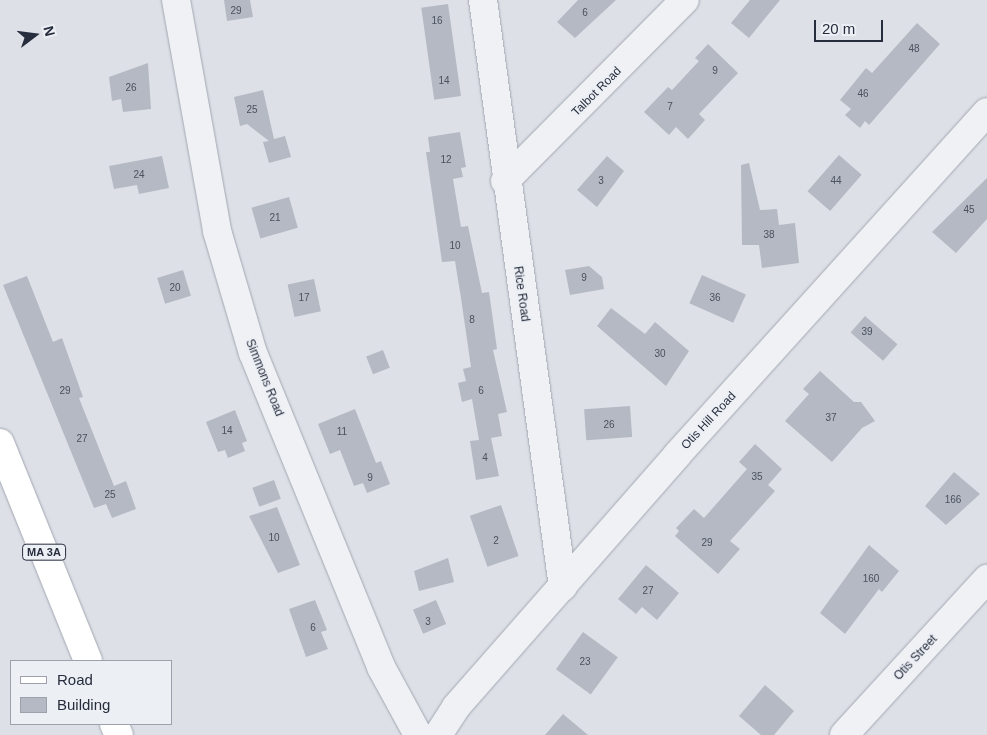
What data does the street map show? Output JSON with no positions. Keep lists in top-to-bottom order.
{
  "streets": {
    "main road": ["MA 3A"],
    "street": [
      "Talbot Road",
      "Rice Road",
      "Simmons Road",
      "Otis Hill Road",
      "Otis Street"
    ]
  },
  "crossings": [
    ["Talbot Road", "Rice Road"],
    ["Rice Road", "Otis Hill Road"]
  ],
  "house_numbers": [
    "29",
    "6",
    "16",
    "48",
    "9",
    "14",
    "26",
    "46",
    "7",
    "25",
    "12",
    "24",
    "3",
    "44",
    "45",
    "21",
    "38",
    "10",
    "9",
    "20",
    "17",
    "36",
    "8",
    "39",
    "30",
    "29",
    "6",
    "37",
    "26",
    "14",
    "11",
    "27",
    "4",
    "35",
    "9",
    "25",
    "166",
    "10",
    "2",
    "29",
    "160",
    "27",
    "3",
    "6",
    "23"
  ],
  "legend": ["Road", "Building"],
  "scale_bar": "20 m",
  "north": "right"
}
